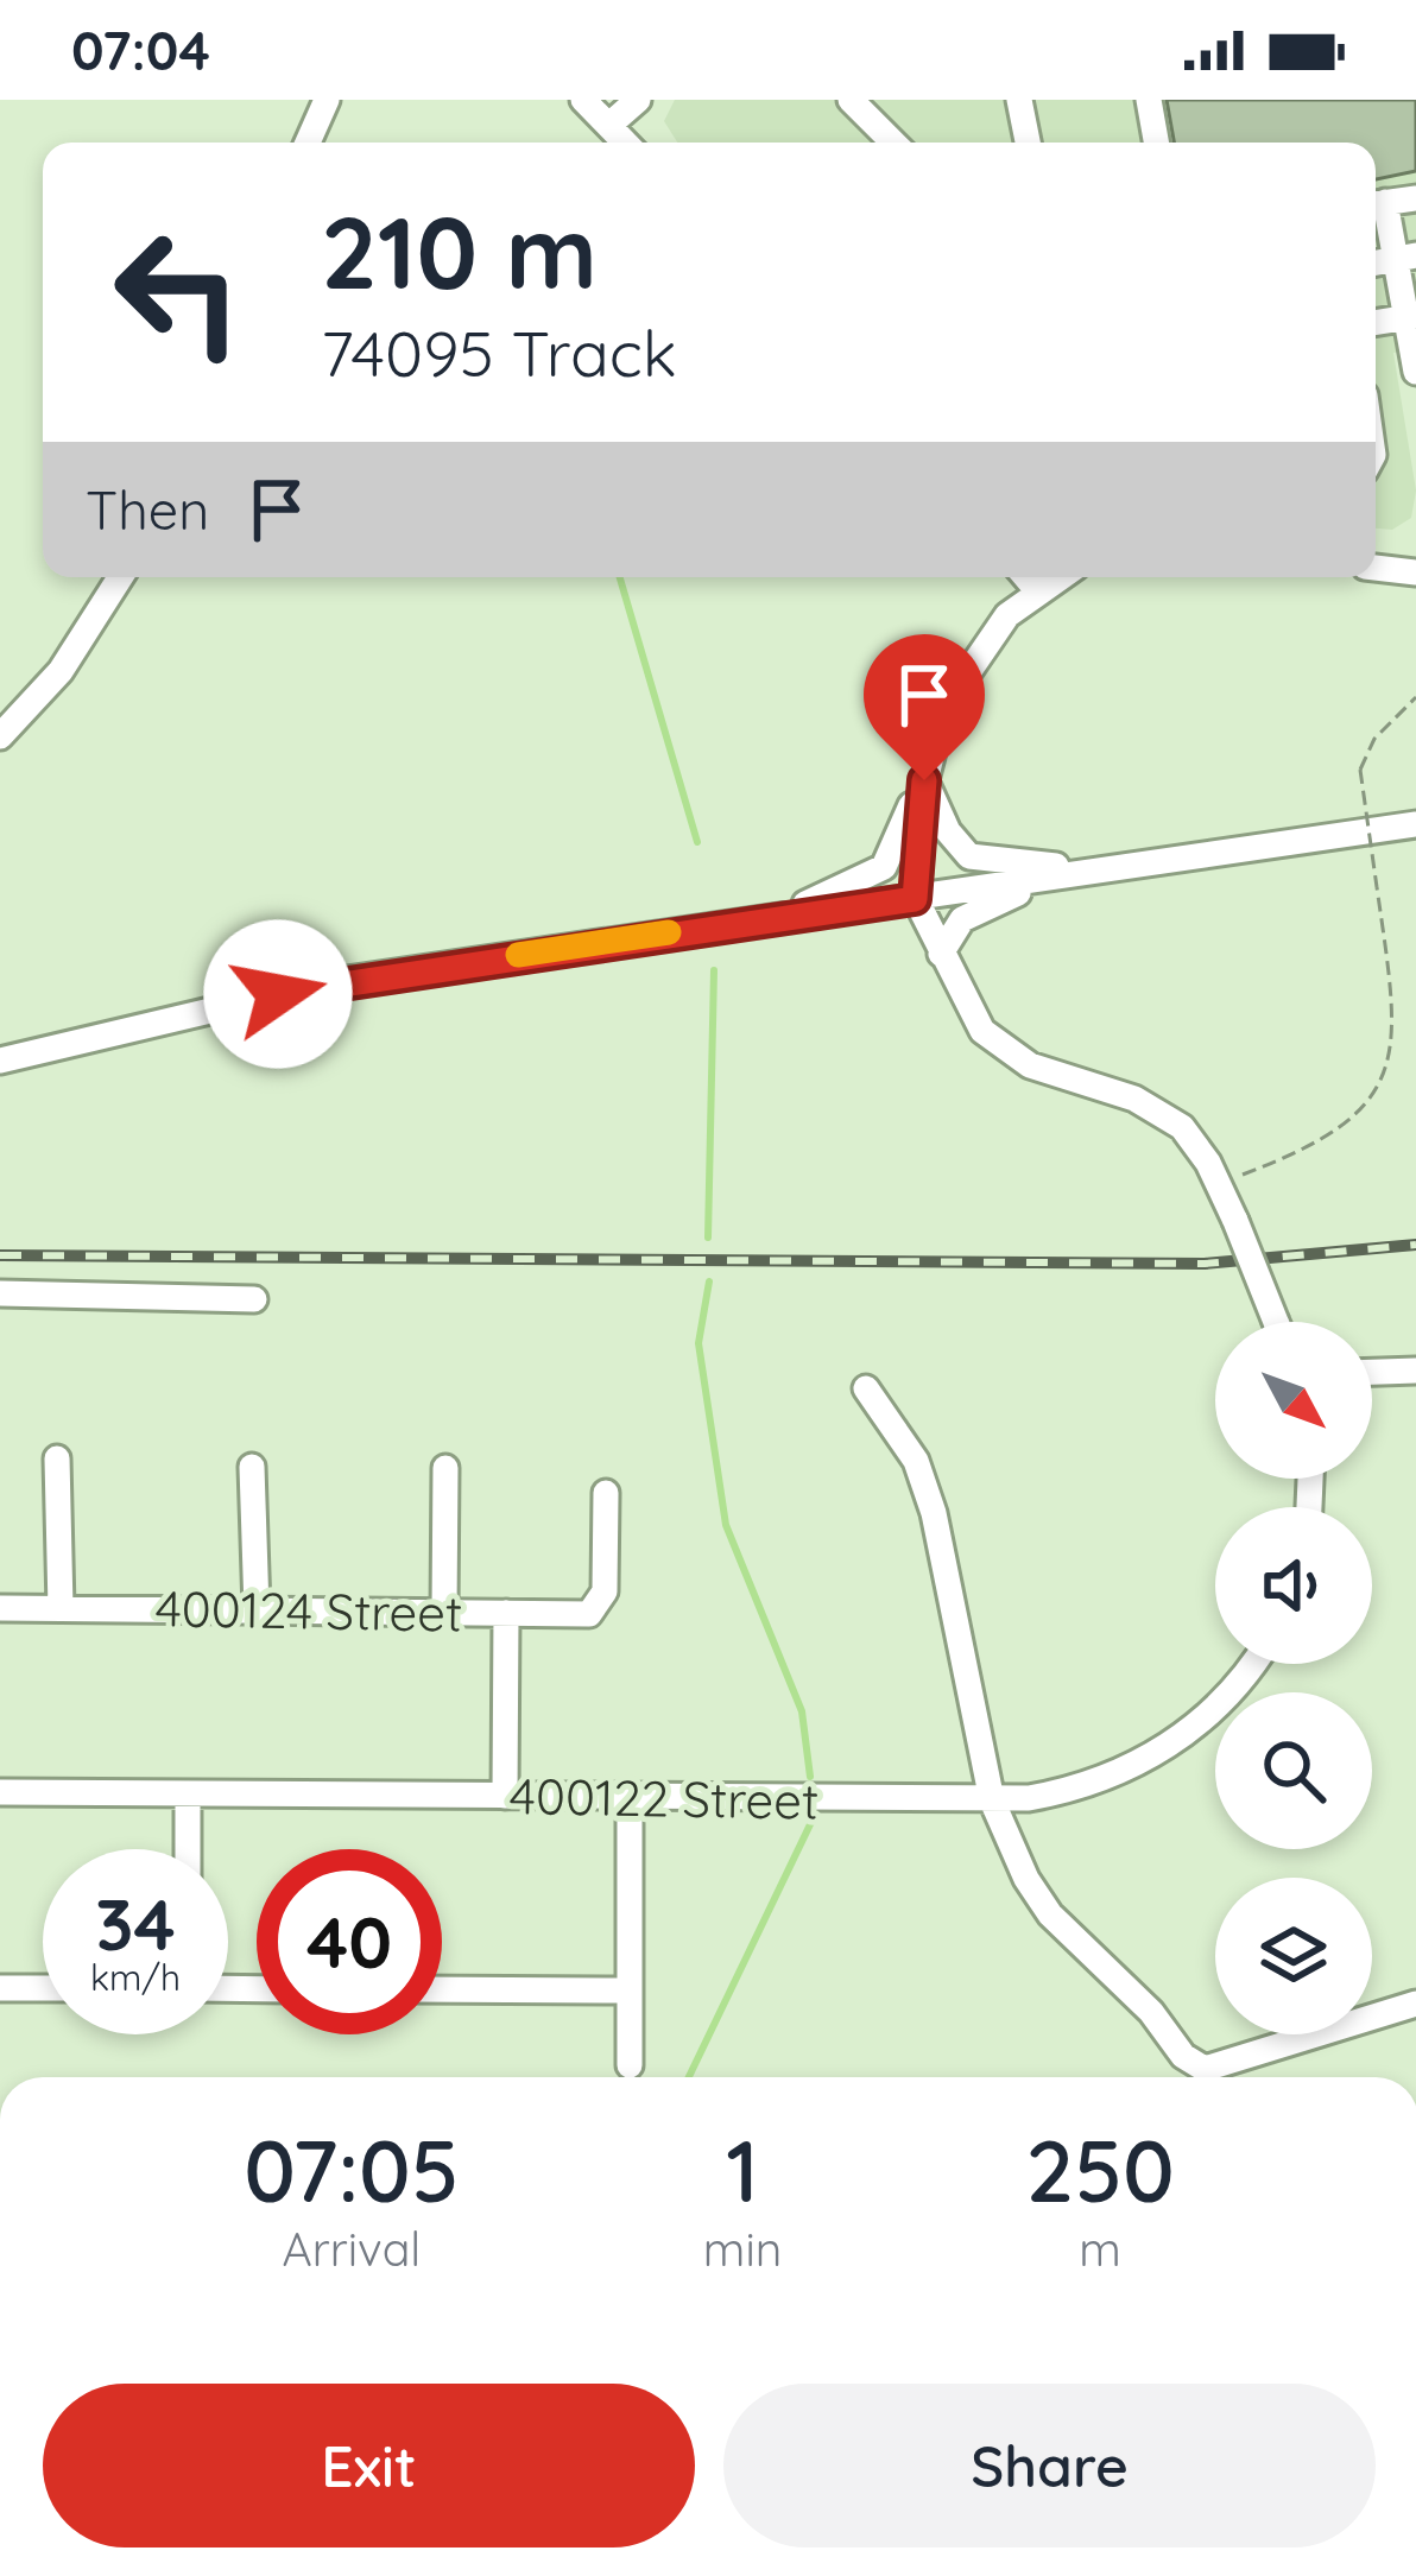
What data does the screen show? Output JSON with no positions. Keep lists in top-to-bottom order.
{
  "streets": {
    "street": ["400124 Street", "400122 Street"]
  },
  "north": "bottom right",
  "page": {
    "status": "07:04",
    "turn": ["210 m", "74095 Track"],
    "then": "Then",
    "speed": "34 km/h",
    "limit": "40",
    "eta": [
      "07:05",
      "Arrival",
      "1",
      "min",
      "250",
      "m"
    ],
    "buttons": ["Exit", "Share"]
  }
}
